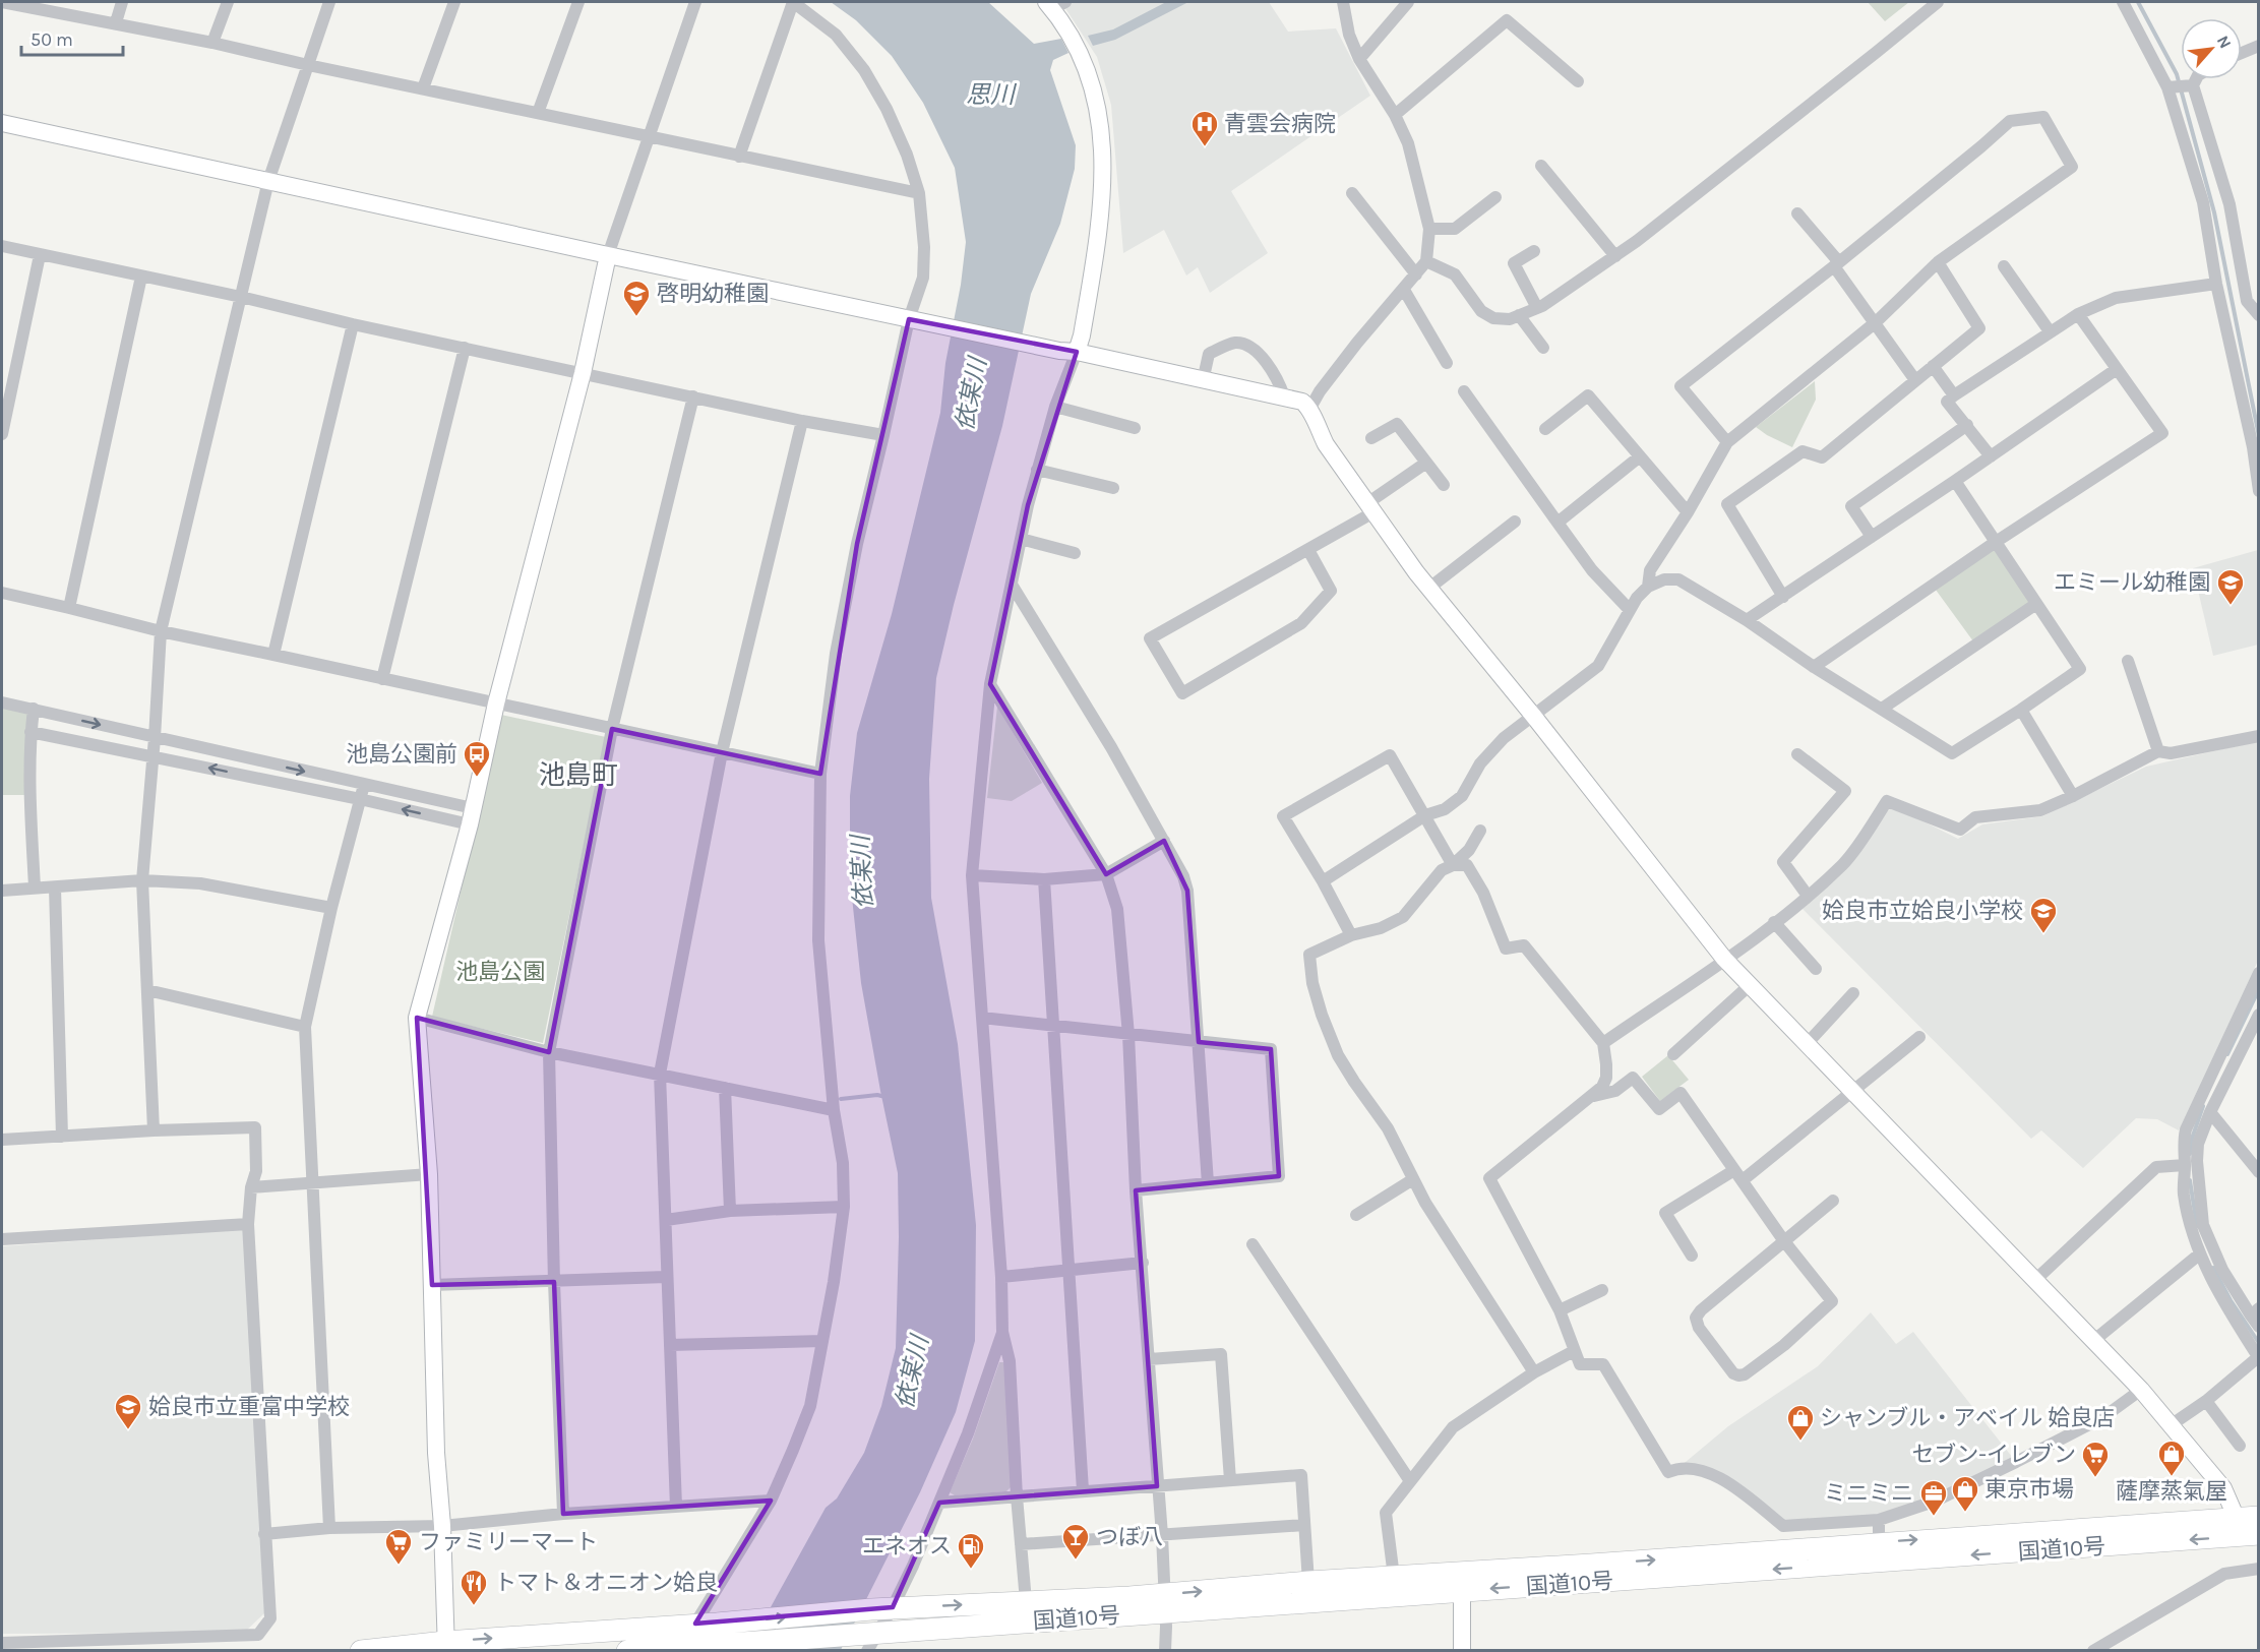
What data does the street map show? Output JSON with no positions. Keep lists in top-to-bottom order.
{
  "streets": {
    "highway": ["国道10号"]
  },
  "districts": ["池島町"],
  "water": ["思川", "依某川"],
  "parks": ["池島公園"],
  "places": {
    "hospital": ["青雲会病院"],
    "school or university": [
      "啓明幼稚園",
      "エミール幼稚園",
      "姶良市立姶良小学校",
      "姶良市立重富中学校"
    ],
    "bus stop": ["池島公園前"],
    "shop": ["シャンブル・アベイル 姶良店", "薩摩蒸氣屋", "東京市場"],
    "supermarket": ["セブン-イレブン", "ファミリーマート"],
    "office": ["ミニミニ"],
    "bar": ["つぼ八"],
    "fuel station": ["エネオス"],
    "restaurant": ["トマト＆オニオン姶良"]
  },
  "scale_bar": "50 m",
  "north": "top right"
}
